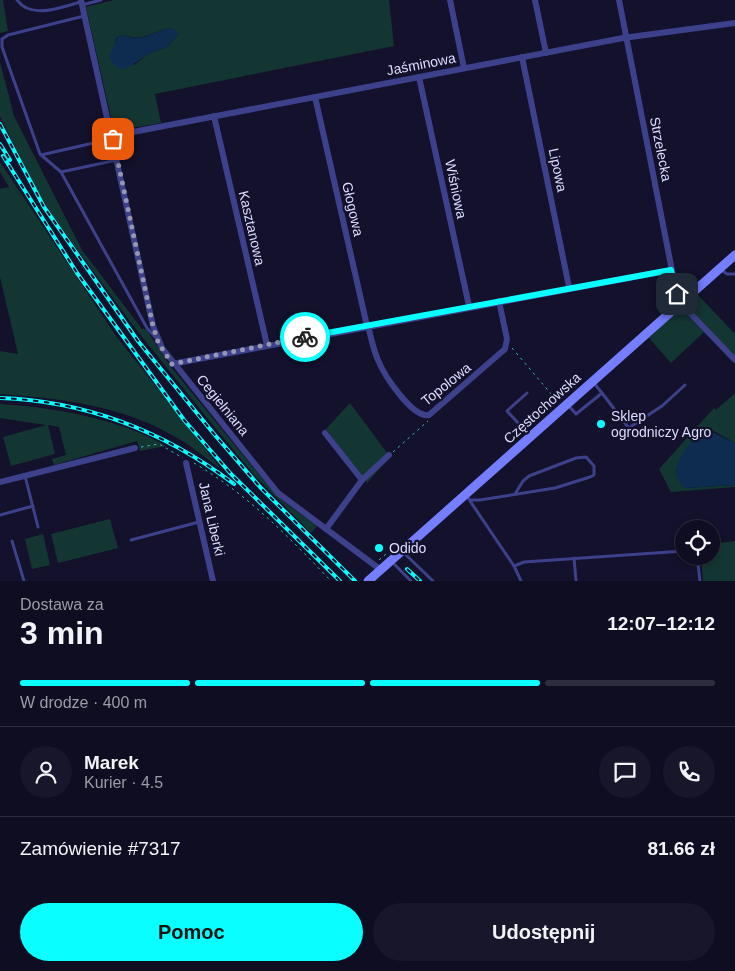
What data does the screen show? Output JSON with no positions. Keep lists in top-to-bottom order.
{
  "streets": {
    "main road": ["Częstochowska"],
    "street": [
      "Jaśminowa",
      "Strzelecka",
      "Lipowa",
      "Wiśniowa",
      "Głogowa",
      "Kasztanowa",
      "Topolowa",
      "Cegielniana",
      "Jana Liberki"
    ]
  },
  "crossings": [
    ["Jaśminowa", "Strzelecka"],
    ["Jaśminowa", "Lipowa"],
    ["Jaśminowa", "Wiśniowa"],
    ["Jaśminowa", "Głogowa"],
    ["Jaśminowa", "Kasztanowa"],
    ["Jaśminowa", "Cegielniana"],
    ["Strzelecka", "Częstochowska"],
    ["Głogowa", "Topolowa"],
    ["Cegielniana", "Częstochowska"]
  ],
  "places": ["Sklep ogrodniczy Agro", "Odido"],
  "page": {
    "heading": ["3 min", "Dostawa za", "12:07–12:12"],
    "panel": [
      "Marek",
      "Kurier · 4.5",
      "Zamówienie #7317",
      "81.66 zł"
    ],
    "bar": "W drodze · 400 m",
    "buttons": ["Pomoc", "Udostępnij"]
  }
}
